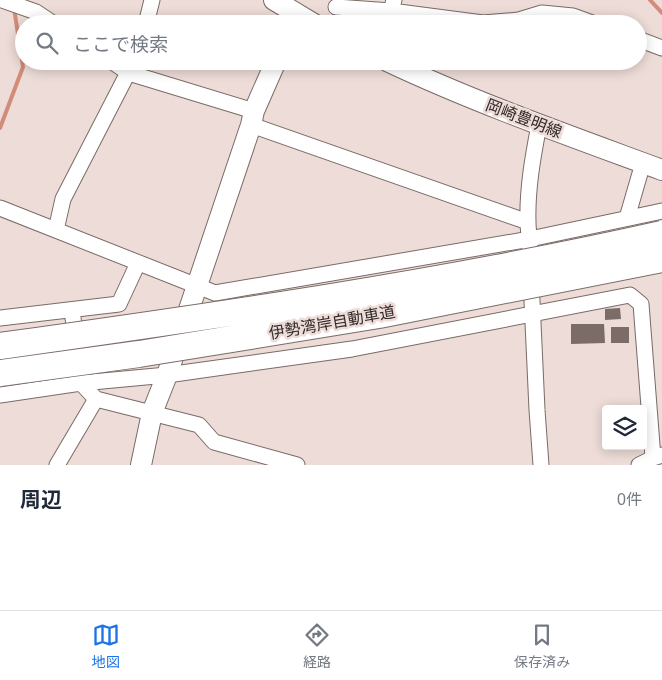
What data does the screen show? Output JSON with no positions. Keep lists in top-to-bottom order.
{
  "streets": {
    "highway": ["伊勢湾岸自動車道"],
    "street": ["岡崎豊明線"]
  },
  "page": {
    "search": "ここで検索",
    "heading": ["周辺", "0件"],
    "nav": ["地図", "経路", "保存済み"]
  }
}
